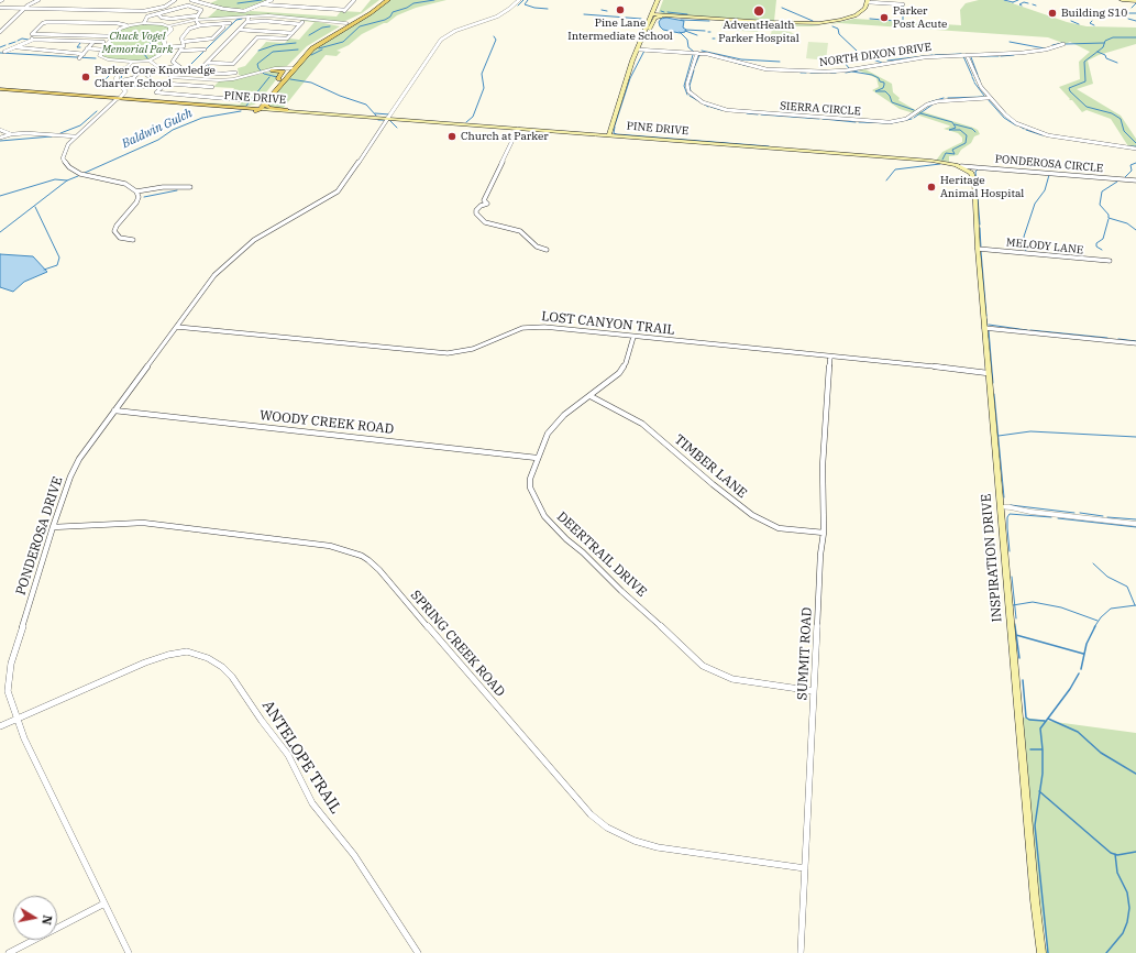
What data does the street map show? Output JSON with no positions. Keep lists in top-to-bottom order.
{
  "streets": {
    "main road": ["PINE DRIVE", "INSPIRATION DRIVE"],
    "street": [
      "NORTH DIXON DRIVE",
      "SIERRA CIRCLE",
      "PONDEROSA CIRCLE",
      "MELODY LANE",
      "LOST CANYON TRAIL",
      "WOODY CREEK ROAD",
      "TIMBER LANE",
      "PONDEROSA DRIVE",
      "DEERTRAIL DRIVE",
      "SPRING CREEK ROAD",
      "SUMMIT ROAD",
      "ANTELOPE TRAIL"
    ]
  },
  "crossings": [
    ["NORTH DIXON DRIVE", "SIERRA CIRCLE"],
    ["PINE DRIVE", "PONDEROSA CIRCLE"],
    ["PINE DRIVE", "PONDEROSA DRIVE"],
    ["PINE DRIVE", "INSPIRATION DRIVE"],
    ["PONDEROSA CIRCLE", "INSPIRATION DRIVE"],
    ["MELODY LANE", "INSPIRATION DRIVE"],
    ["LOST CANYON TRAIL", "PONDEROSA DRIVE"],
    ["LOST CANYON TRAIL", "DEERTRAIL DRIVE"],
    ["LOST CANYON TRAIL", "INSPIRATION DRIVE"],
    ["LOST CANYON TRAIL", "SUMMIT ROAD"],
    ["WOODY CREEK ROAD", "PONDEROSA DRIVE"],
    ["WOODY CREEK ROAD", "DEERTRAIL DRIVE"],
    ["TIMBER LANE", "DEERTRAIL DRIVE"],
    ["TIMBER LANE", "SUMMIT ROAD"],
    ["PONDEROSA DRIVE", "SPRING CREEK ROAD"],
    ["PONDEROSA DRIVE", "ANTELOPE TRAIL"],
    ["DEERTRAIL DRIVE", "SUMMIT ROAD"],
    ["SPRING CREEK ROAD", "SUMMIT ROAD"]
  ],
  "water": ["Baldwin Gulch"],
  "parks": ["Chuck Vogel Memorial Park"],
  "places": [
    "Pine Lane Intermediate School",
    "AdventHealth Parker Hospital",
    "Building S10",
    "Parker Post Acute",
    "Parker Core Knowledge Charter School",
    "Church at Parker",
    "Heritage Animal Hospital"
  ],
  "north": "right"
}
